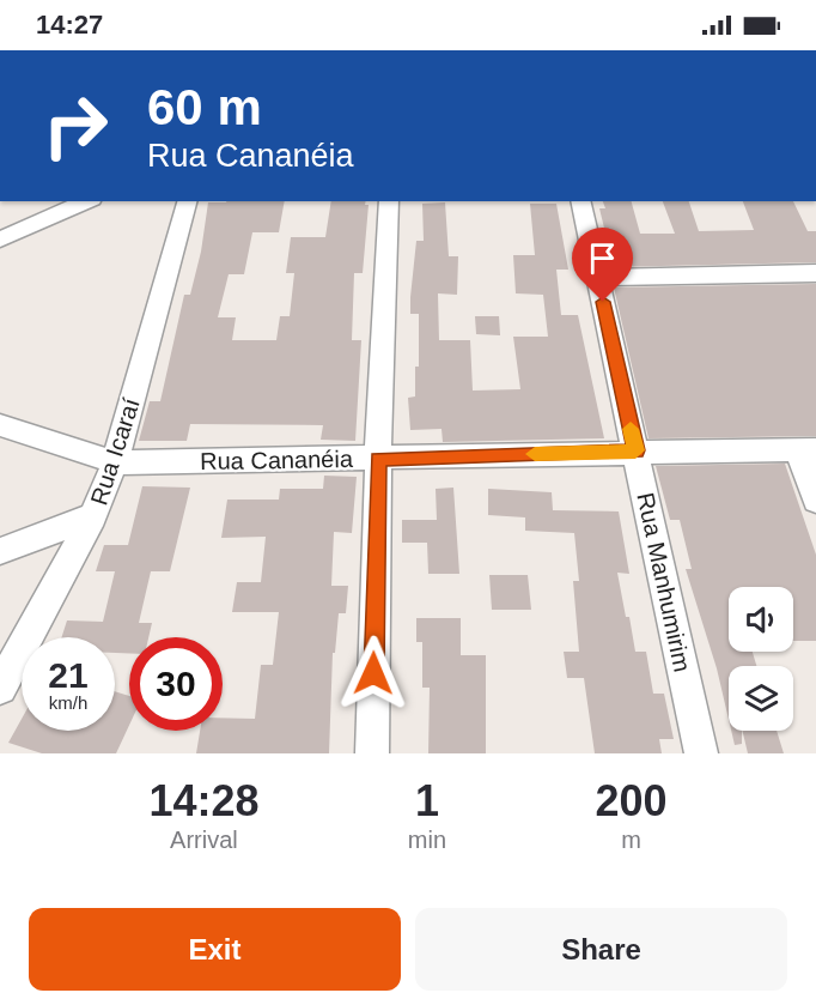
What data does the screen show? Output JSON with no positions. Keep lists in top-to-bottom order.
{
  "streets": {
    "street": ["Rua Icaraí", "Rua Cananéia", "Rua Manhumirim"]
  },
  "crossings": [
    ["Rua Icaraí", "Rua Cananéia"],
    ["Rua Cananéia", "Rua Manhumirim"]
  ],
  "page": {
    "status": "14:27",
    "turn": ["60 m", "Rua Cananéia"],
    "speed": "21 km/h",
    "limit": "30",
    "eta": [
      "14:28",
      "Arrival",
      "1",
      "min",
      "200",
      "m"
    ],
    "buttons": ["Exit", "Share"]
  }
}
